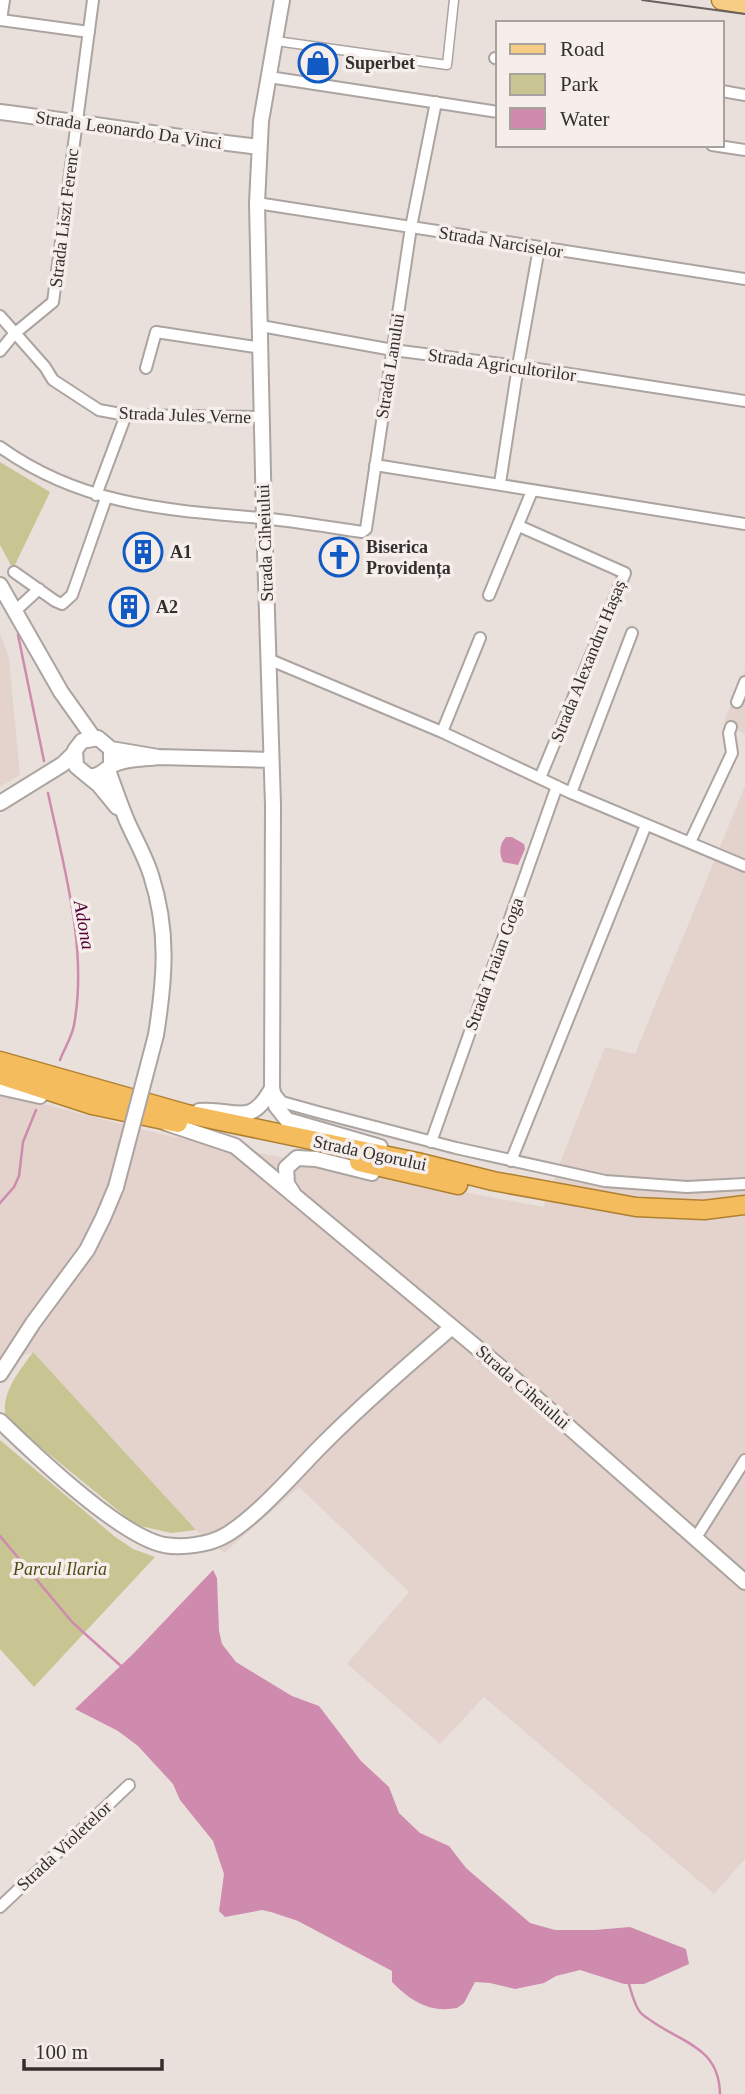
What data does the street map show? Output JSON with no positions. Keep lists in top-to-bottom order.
{
  "streets": {
    "highway": ["Strada Ogorului"],
    "street": [
      "Strada Leonardo Da Vinci",
      "Strada Liszt Ferenc",
      "Strada Narciselor",
      "Strada Agricultorilor",
      "Strada Lanului",
      "Strada Jules Verne",
      "Strada Ciheiului",
      "Strada Alexandru Hașaș",
      "Strada Traian Goga",
      "Strada Violetelor"
    ]
  },
  "crossings": [
    ["Strada Leonardo Da Vinci", "Strada Liszt Ferenc"],
    ["Strada Leonardo Da Vinci", "Strada Ciheiului"],
    ["Strada Liszt Ferenc", "Strada Jules Verne"],
    ["Strada Narciselor", "Strada Lanului"],
    ["Strada Narciselor", "Strada Ciheiului"],
    ["Strada Agricultorilor", "Strada Lanului"],
    ["Strada Agricultorilor", "Strada Ciheiului"],
    ["Strada Lanului", "Strada Ciheiului"],
    ["Strada Jules Verne", "Strada Ciheiului"],
    ["Strada Ciheiului", "Strada Ogorului"]
  ],
  "water": ["Adona"],
  "parks": ["Parcul Ilaria"],
  "places": {
    "shop": ["Superbet"],
    "building": ["A1", "A2"],
    "church": ["Biserica Providența"]
  },
  "legend": ["Road", "Park", "Water"],
  "scale_bar": "100 m"
}
